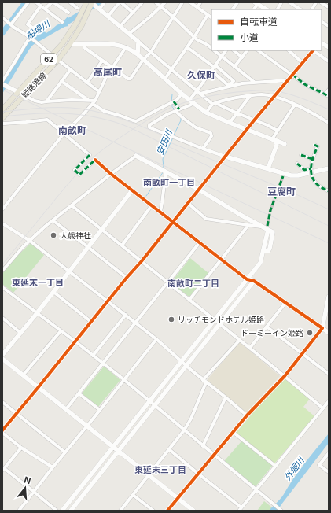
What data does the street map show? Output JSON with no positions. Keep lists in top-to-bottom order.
{
  "streets": {
    "main road": ["62", "姫路港線"]
  },
  "districts": [
    "高尾町",
    "久保町",
    "南畝町",
    "南畝町一丁目",
    "豆腐町",
    "東延末一丁目",
    "南畝町二丁目",
    "東延末三丁目"
  ],
  "water": ["船場川", "安田川", "外堀川"],
  "places": ["大歳神社", "リッチモンドホテル姫路", "ドーミーイン姫路"],
  "legend": ["自転車道", "小道"],
  "north": "top"
}
